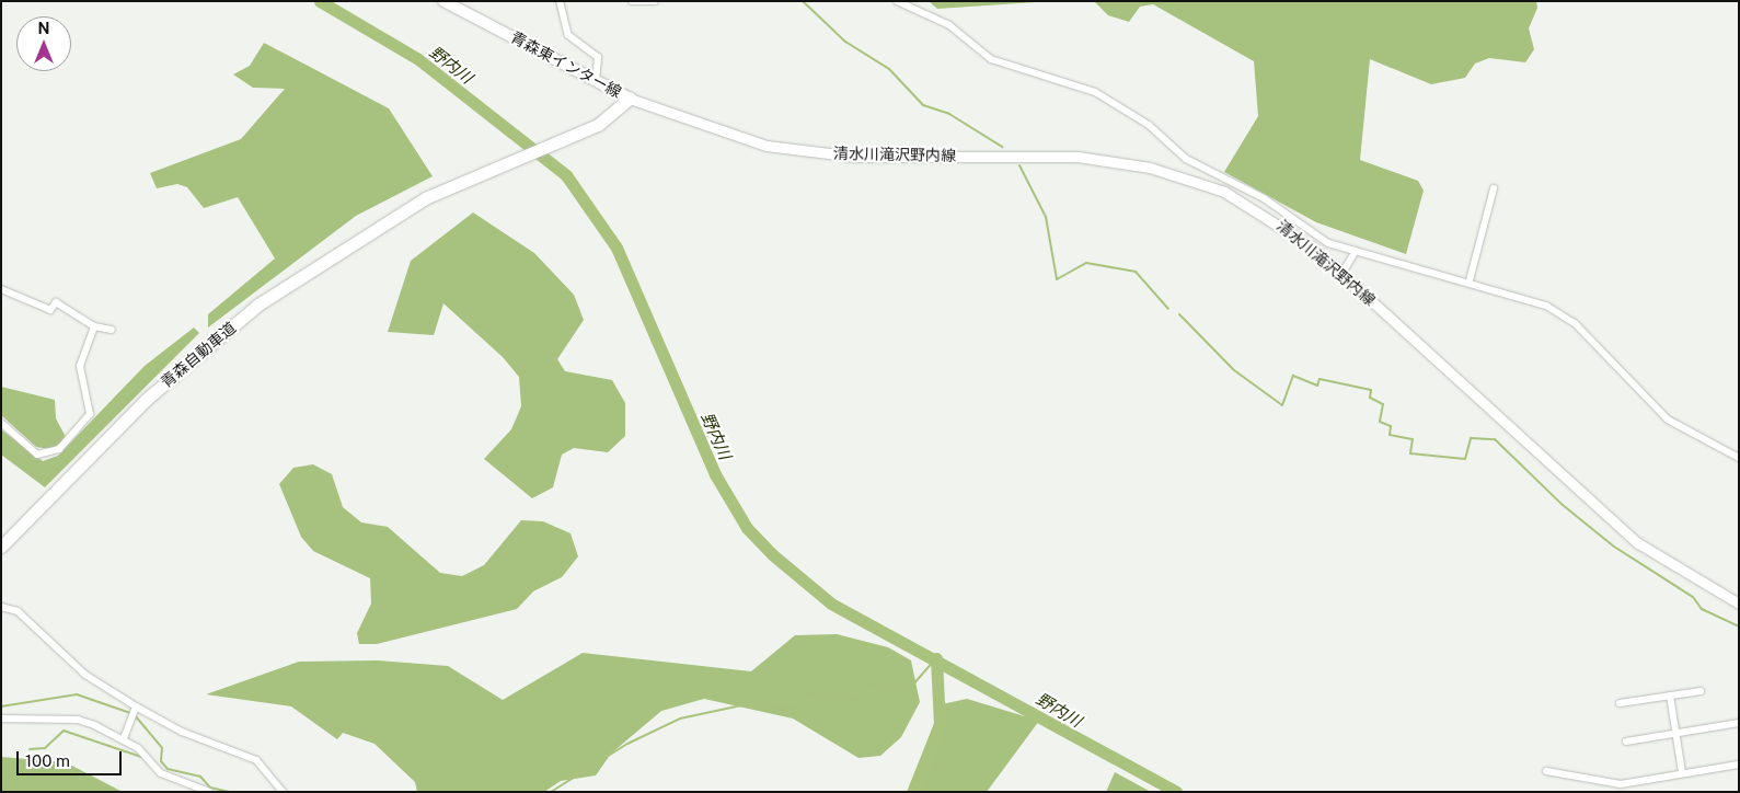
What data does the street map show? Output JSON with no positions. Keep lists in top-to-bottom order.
{
  "streets": {
    "highway": ["青森東インター線", "青森自動車道"],
    "main road": ["清水川滝沢野内線"]
  },
  "crossings": [
    ["青森東インター線", "清水川滝沢野内線"],
    ["青森東インター線", "青森自動車道"]
  ],
  "water": ["野内川"],
  "scale_bar": "100 m",
  "north": "top"
}
